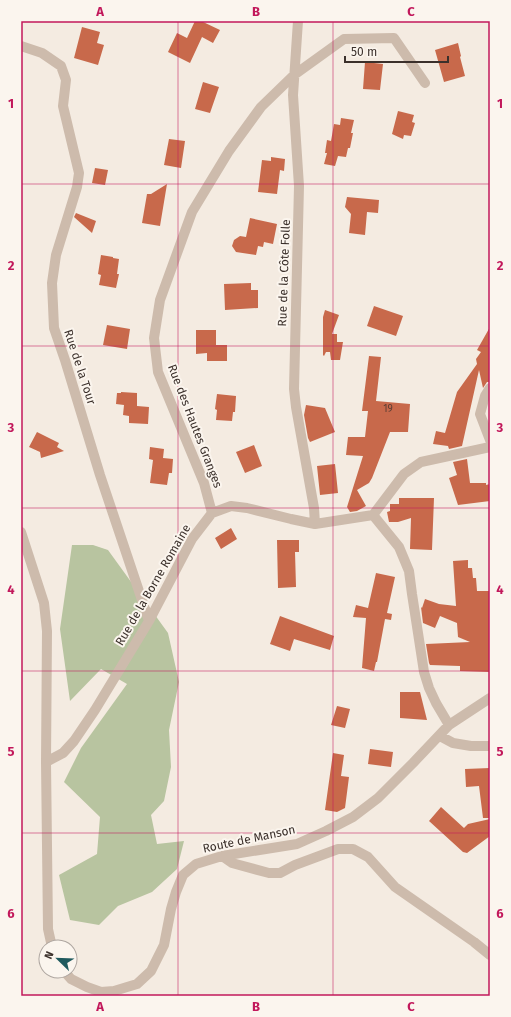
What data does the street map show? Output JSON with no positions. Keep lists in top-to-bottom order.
{
  "streets": {
    "street": [
      "Rue de la Côte Folle",
      "Rue de la Tour",
      "Rue des Hautes Granges",
      "Rue de la Borne Romaine",
      "Route de Manson"
    ]
  },
  "crossings": [
    ["Rue de la Côte Folle", "Rue des Hautes Granges"],
    ["Rue de la Tour", "Rue de la Borne Romaine"],
    ["Rue des Hautes Granges", "Rue de la Borne Romaine"]
  ],
  "house_numbers": ["19"],
  "scale_bar": "50 m",
  "north": "top left",
  "grid": {
    "columns": ["A", "B", "C"],
    "rows": [
      "1",
      "2",
      "3",
      "4",
      "5",
      "6"
    ]
  }
}
